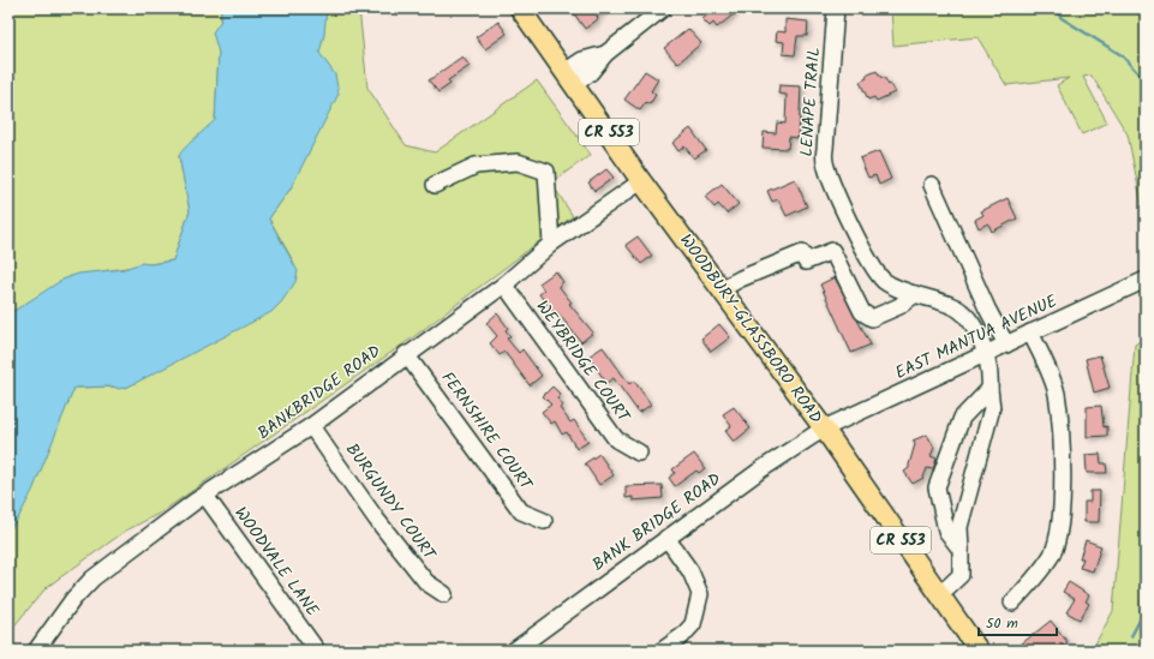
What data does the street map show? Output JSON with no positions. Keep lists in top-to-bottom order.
{
  "streets": {
    "main road": ["CR 553", "WOODBURY-GLASSBORO ROAD"],
    "street": [
      "LENAPE TRAIL",
      "EAST MANTUA AVENUE",
      "WEYBRIDGE COURT",
      "BANKBRIDGE ROAD",
      "FERNSHIRE COURT",
      "BURGUNDY COURT",
      "BANK BRIDGE ROAD",
      "WOODVALE LANE"
    ]
  },
  "crossings": [
    ["LENAPE TRAIL", "WOODBURY-GLASSBORO ROAD"],
    ["LENAPE TRAIL", "EAST MANTUA AVENUE"],
    ["WOODBURY-GLASSBORO ROAD", "EAST MANTUA AVENUE"],
    ["WOODBURY-GLASSBORO ROAD", "BANKBRIDGE ROAD"],
    ["WOODBURY-GLASSBORO ROAD", "BANK BRIDGE ROAD"],
    ["EAST MANTUA AVENUE", "BANK BRIDGE ROAD"],
    ["WEYBRIDGE COURT", "BANKBRIDGE ROAD"],
    ["BANKBRIDGE ROAD", "FERNSHIRE COURT"],
    ["BANKBRIDGE ROAD", "BURGUNDY COURT"],
    ["BANKBRIDGE ROAD", "WOODVALE LANE"]
  ],
  "scale_bar": "50 m"
}
